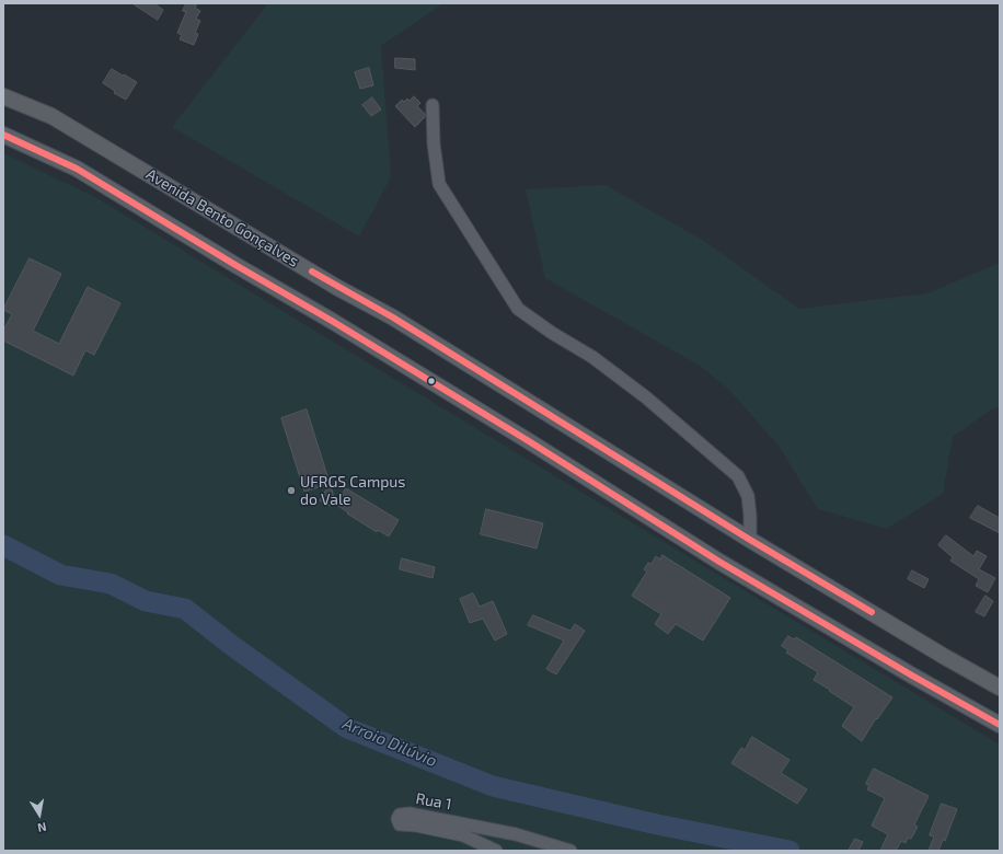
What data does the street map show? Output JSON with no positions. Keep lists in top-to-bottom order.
{
  "streets": {
    "main road": ["Avenida Bento Gonçalves"],
    "street": ["Rua 1"]
  },
  "water": ["Arroio Dilúvio"],
  "places": ["UFRGS Campus do Vale"],
  "north": "bottom"
}
